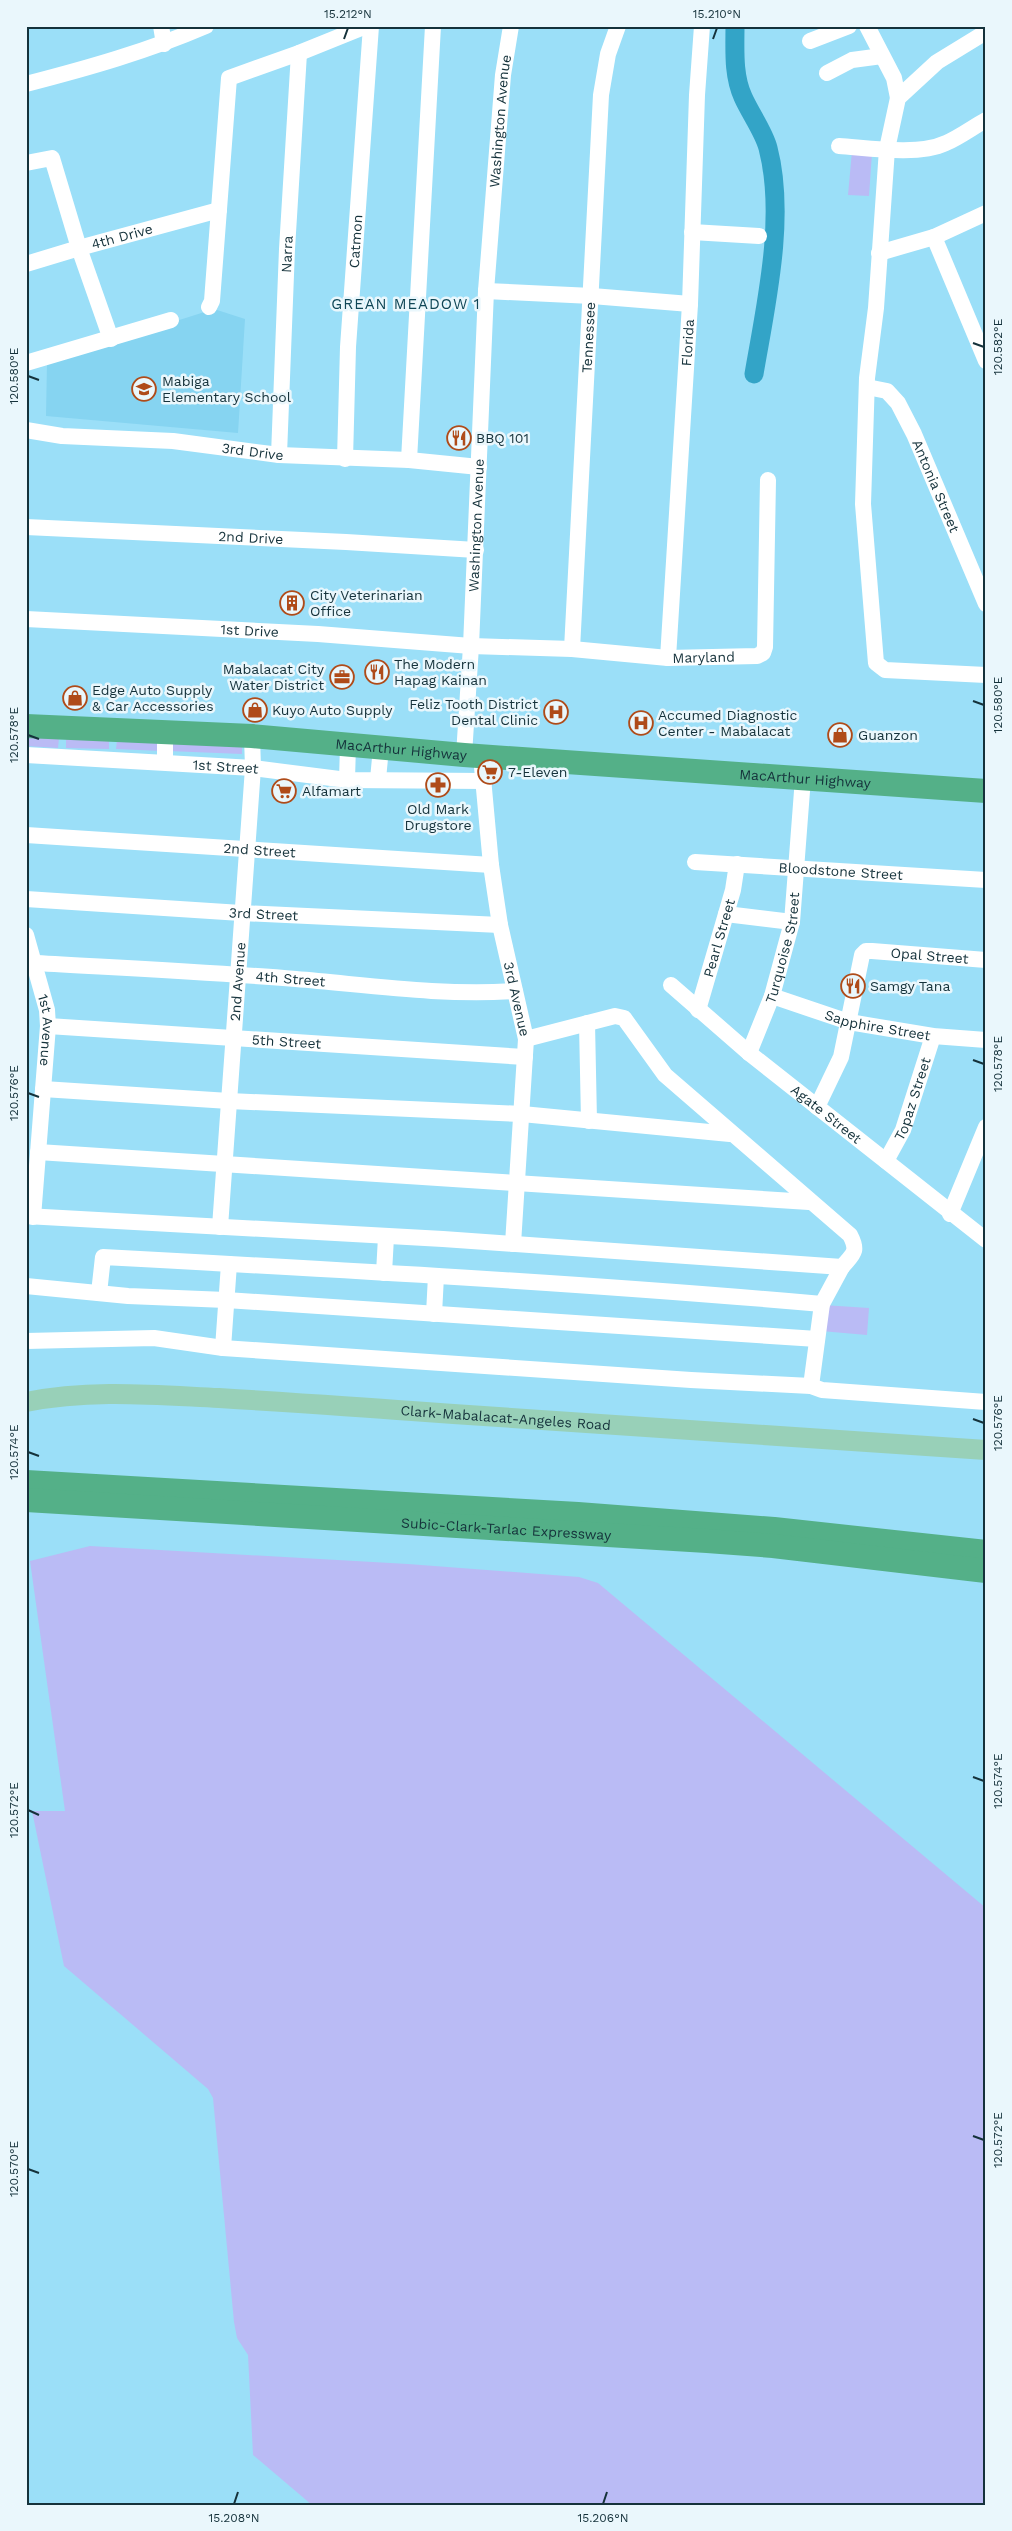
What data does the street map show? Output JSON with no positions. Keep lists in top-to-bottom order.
{
  "streets": {
    "highway": ["MacArthur Highway", "Subic-Clark-Tarlac Expressway"],
    "main road": ["Clark-Mabalacat-Angeles Road"],
    "street": [
      "Washington Avenue",
      "4th Drive",
      "Catmon",
      "Narra",
      "Tennessee",
      "Florida",
      "3rd Drive",
      "Antonia Street",
      "2nd Drive",
      "1st Drive",
      "Maryland",
      "1st Street",
      "2nd Street",
      "Bloodstone Street",
      "3rd Street",
      "Pearl Street",
      "Turquoise Street",
      "Opal Street",
      "4th Street",
      "2nd Avenue",
      "3rd Avenue",
      "Sapphire Street",
      "1st Avenue",
      "5th Street",
      "Topaz Street",
      "Agate Street"
    ]
  },
  "crossings": [
    ["Washington Avenue", "3rd Drive"],
    ["Washington Avenue", "2nd Drive"],
    ["Washington Avenue", "1st Drive"],
    ["Washington Avenue", "Maryland"],
    ["Washington Avenue", "MacArthur Highway"],
    ["Washington Avenue", "3rd Avenue"],
    ["Catmon", "3rd Drive"],
    ["Narra", "3rd Drive"],
    ["Tennessee", "Maryland"],
    ["Florida", "Maryland"],
    ["1st Drive", "Maryland"],
    ["MacArthur Highway", "Turquoise Street"],
    ["MacArthur Highway", "2nd Avenue"],
    ["MacArthur Highway", "3rd Avenue"],
    ["1st Street", "2nd Avenue"],
    ["1st Street", "3rd Avenue"],
    ["2nd Street", "2nd Avenue"],
    ["2nd Street", "3rd Avenue"],
    ["Bloodstone Street", "Pearl Street"],
    ["Bloodstone Street", "Turquoise Street"],
    ["3rd Street", "2nd Avenue"],
    ["3rd Street", "3rd Avenue"],
    ["Pearl Street", "Agate Street"],
    ["Turquoise Street", "Sapphire Street"],
    ["Turquoise Street", "Agate Street"],
    ["Opal Street", "Sapphire Street"],
    ["4th Street", "2nd Avenue"],
    ["4th Street", "3rd Avenue"],
    ["4th Street", "1st Avenue"],
    ["2nd Avenue", "5th Street"],
    ["3rd Avenue", "5th Street"],
    ["Sapphire Street", "Topaz Street"],
    ["1st Avenue", "5th Street"],
    ["Topaz Street", "Agate Street"]
  ],
  "districts": ["GREAN MEADOW 1"],
  "places": {
    "school or university": ["Mabiga Elementary School"],
    "restaurant": ["BBQ 101", "The Modern Hapag Kainan", "Samgy Tana"],
    "building": ["City Veterinarian Office"],
    "office": ["Mabalacat City Water District"],
    "shop": ["Edge Auto Supply & Car Accessories", "Kuyo Auto Supply", "Guanzon"],
    "hospital": ["Feliz Tooth District Dental Clinic", "Accumed Diagnostic Center - Mabalacat"],
    "supermarket": ["7-Eleven", "Alfamart"],
    "pharmacy": ["Old Mark Drugstore"]
  },
  "coordinates": [
    "15.212°N",
    "15.210°N",
    "120.582°E",
    "120.580°E",
    "120.578°E",
    "120.576°E",
    "120.574°E",
    "120.572°E",
    "120.570°E",
    "15.208°N",
    "15.206°N"
  ]
}
